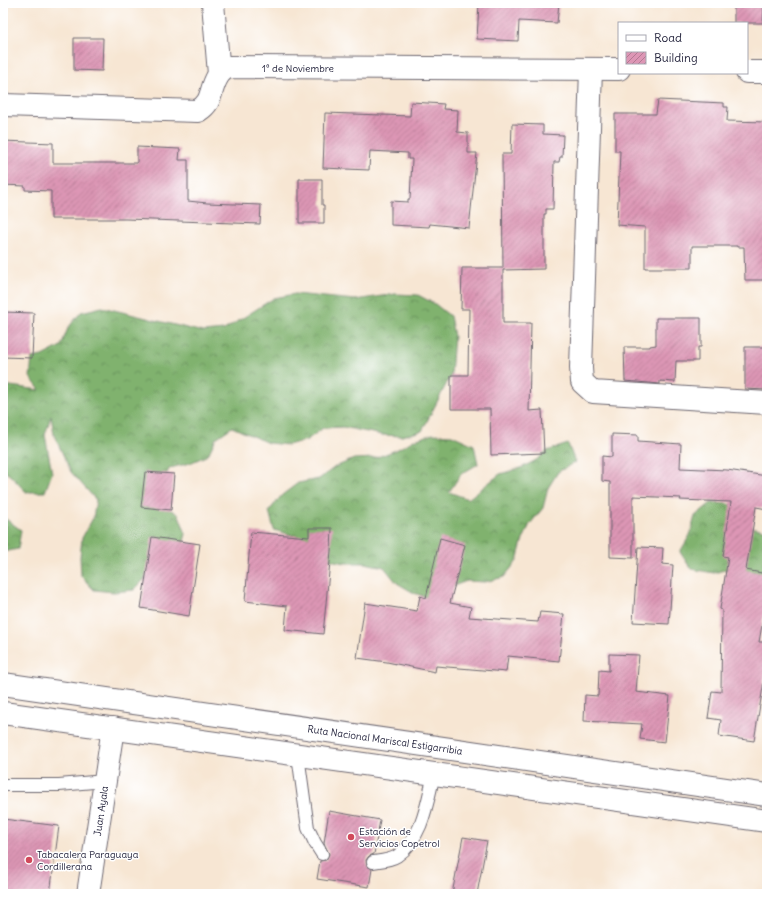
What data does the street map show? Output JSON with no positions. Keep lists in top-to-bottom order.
{
  "streets": {
    "main road": ["1º de Noviembre", "Ruta Nacional Mariscal Estigarribia", "Juan Ayala"]
  },
  "places": ["Estación de Servicios Copetrol", "Tabacalera Paraguaya Cordillerana"],
  "legend": ["Road", "Building"]
}
